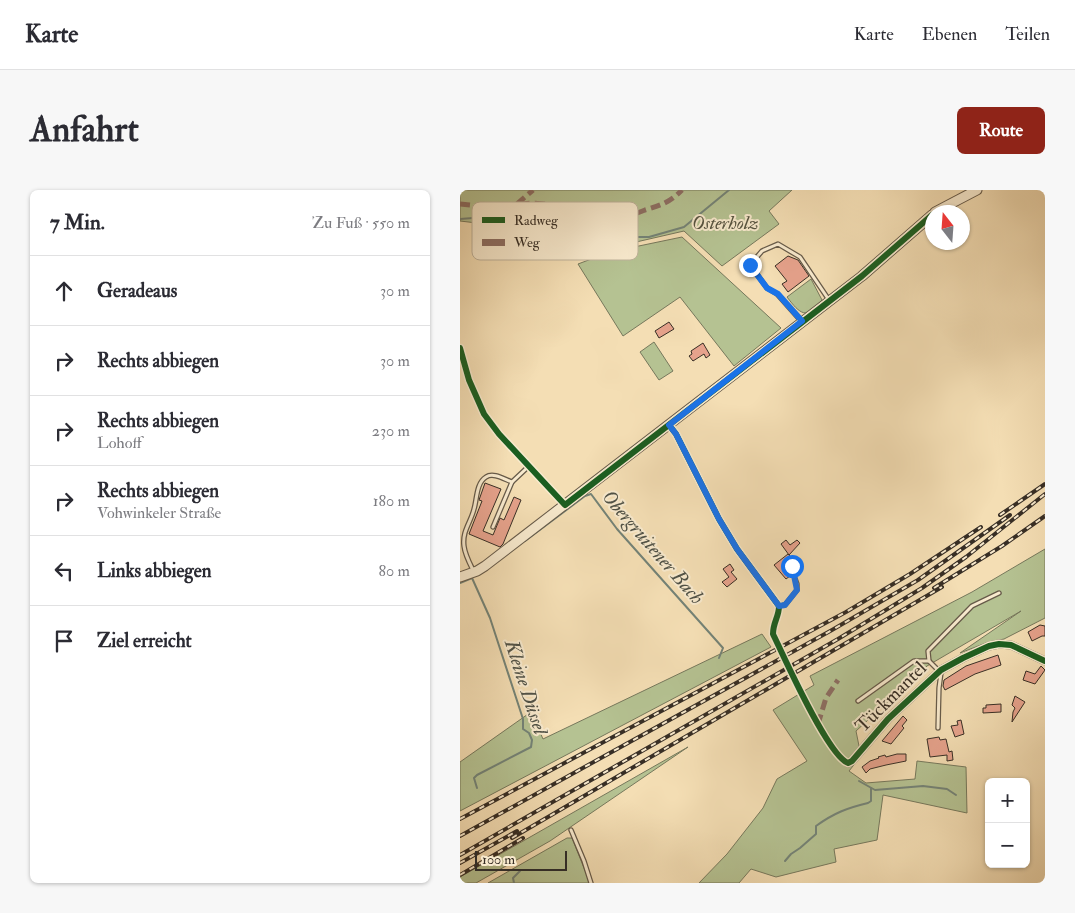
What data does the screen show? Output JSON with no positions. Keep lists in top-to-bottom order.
{
  "streets": {
    "street": ["Tückmantel"]
  },
  "water": ["Obergruitener Bach", "Kleine Düssel"],
  "parks": ["Osterholz"],
  "legend": ["Radweg", "Weg"],
  "scale_bar": "100 m",
  "north": "top",
  "page": {
    "header": "Karte",
    "nav": ["Karte", "Ebenen", "Teilen"],
    "buttons": "Route",
    "title": "Anfahrt",
    "heading": ["7 Min.", "Zu Fuß · 550 m"],
    "list": [
      ["Geradeaus", "30 m"],
      ["Rechts abbiegen", "30 m"],
      ["Rechts abbiegen", "Lohoff", "230 m"],
      ["Rechts abbiegen", "Vohwinkeler Straße", "180 m"],
      ["Links abbiegen", "80 m"],
      "Ziel erreicht"
    ],
    "map_buttons": ["+", "−"],
    "scale": "100 m"
  }
}
